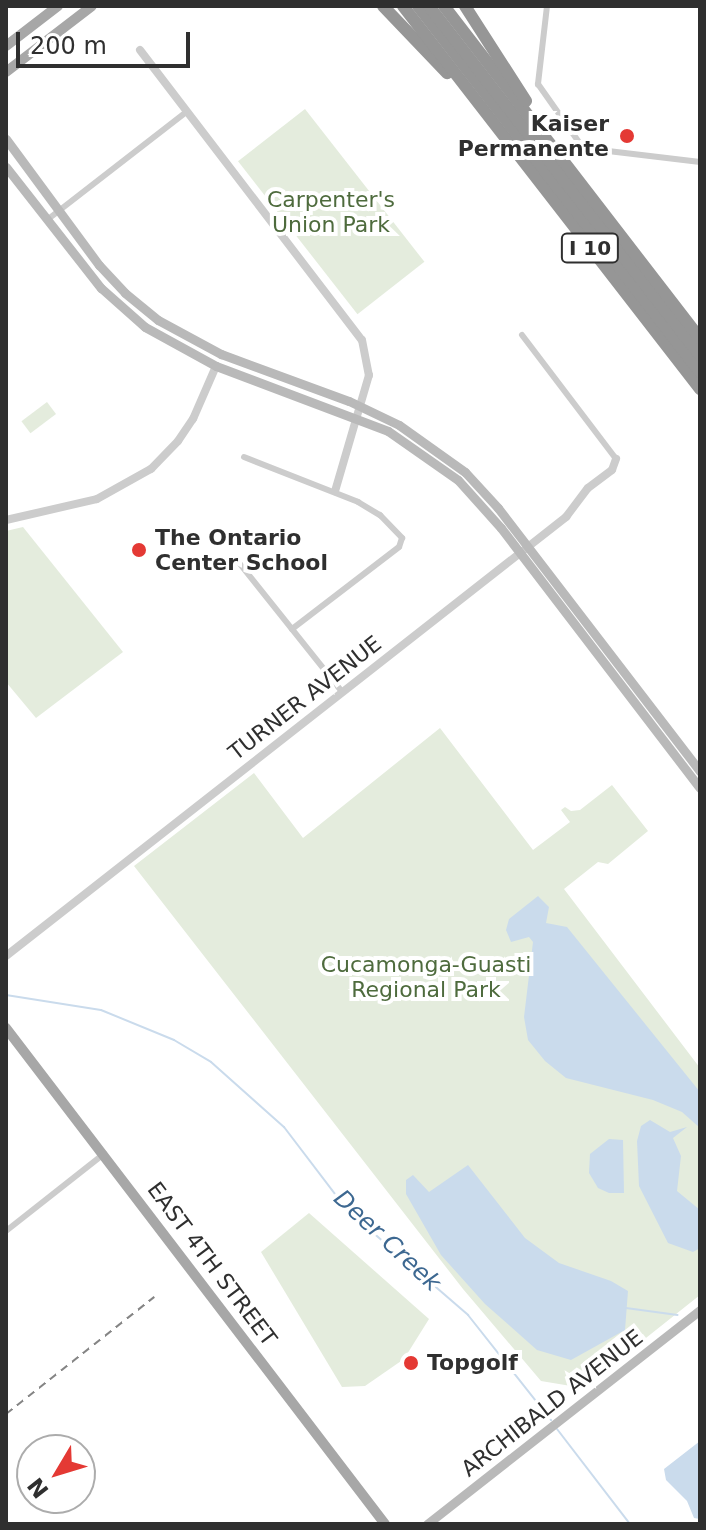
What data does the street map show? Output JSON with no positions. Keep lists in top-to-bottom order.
{
  "streets": {
    "highway": ["I 10"],
    "main road": ["EAST 4TH STREET", "ARCHIBALD AVENUE"],
    "street": ["TURNER AVENUE"]
  },
  "water": ["Deer Creek"],
  "parks": ["Carpenter's Union Park", "Cucamonga-Guasti Regional Park"],
  "places": ["Kaiser Permanente", "The Ontario Center School", "Topgolf"],
  "scale_bar": "200 m",
  "north": "bottom left"
}
